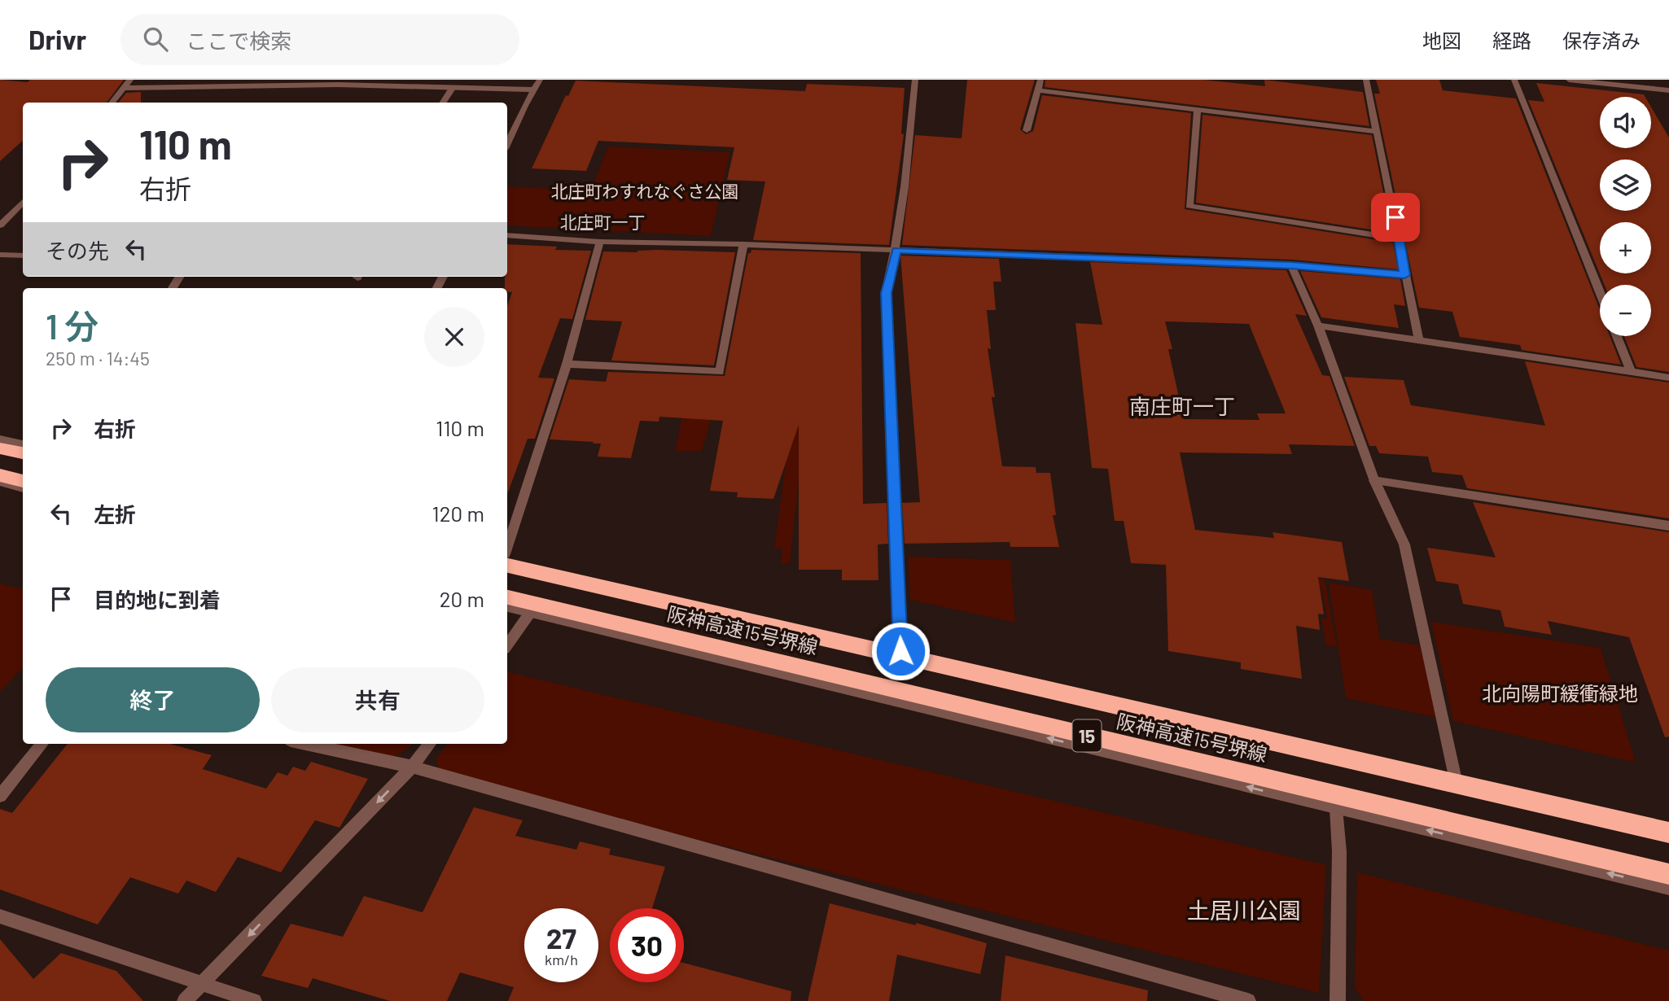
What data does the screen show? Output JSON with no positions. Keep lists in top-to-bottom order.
{
  "streets": {
    "highway": ["阪神高速15号堺線", "15"]
  },
  "districts": ["北庄町一丁", "南庄町一丁"],
  "parks": ["北庄町わすれなぐさ公園", "北向陽町緩衝緑地", "土居川公園"],
  "page": {
    "header": "Drivr",
    "search": "ここで検索",
    "nav": ["地図", "経路", "保存済み"],
    "map_buttons": ["+", "−"],
    "turn": ["110 m", "右折"],
    "then": "その先",
    "heading": ["1 分", "250 m · 14:45"],
    "list": [
      {
        "name": "右折",
        "value": "110 m"
      },
      {
        "name": "左折",
        "value": "120 m"
      },
      {
        "name": "目的地に到着",
        "value": "20 m"
      }
    ],
    "buttons": ["終了", "共有"],
    "speed": "27 km/h",
    "limit": "30"
  }
}
